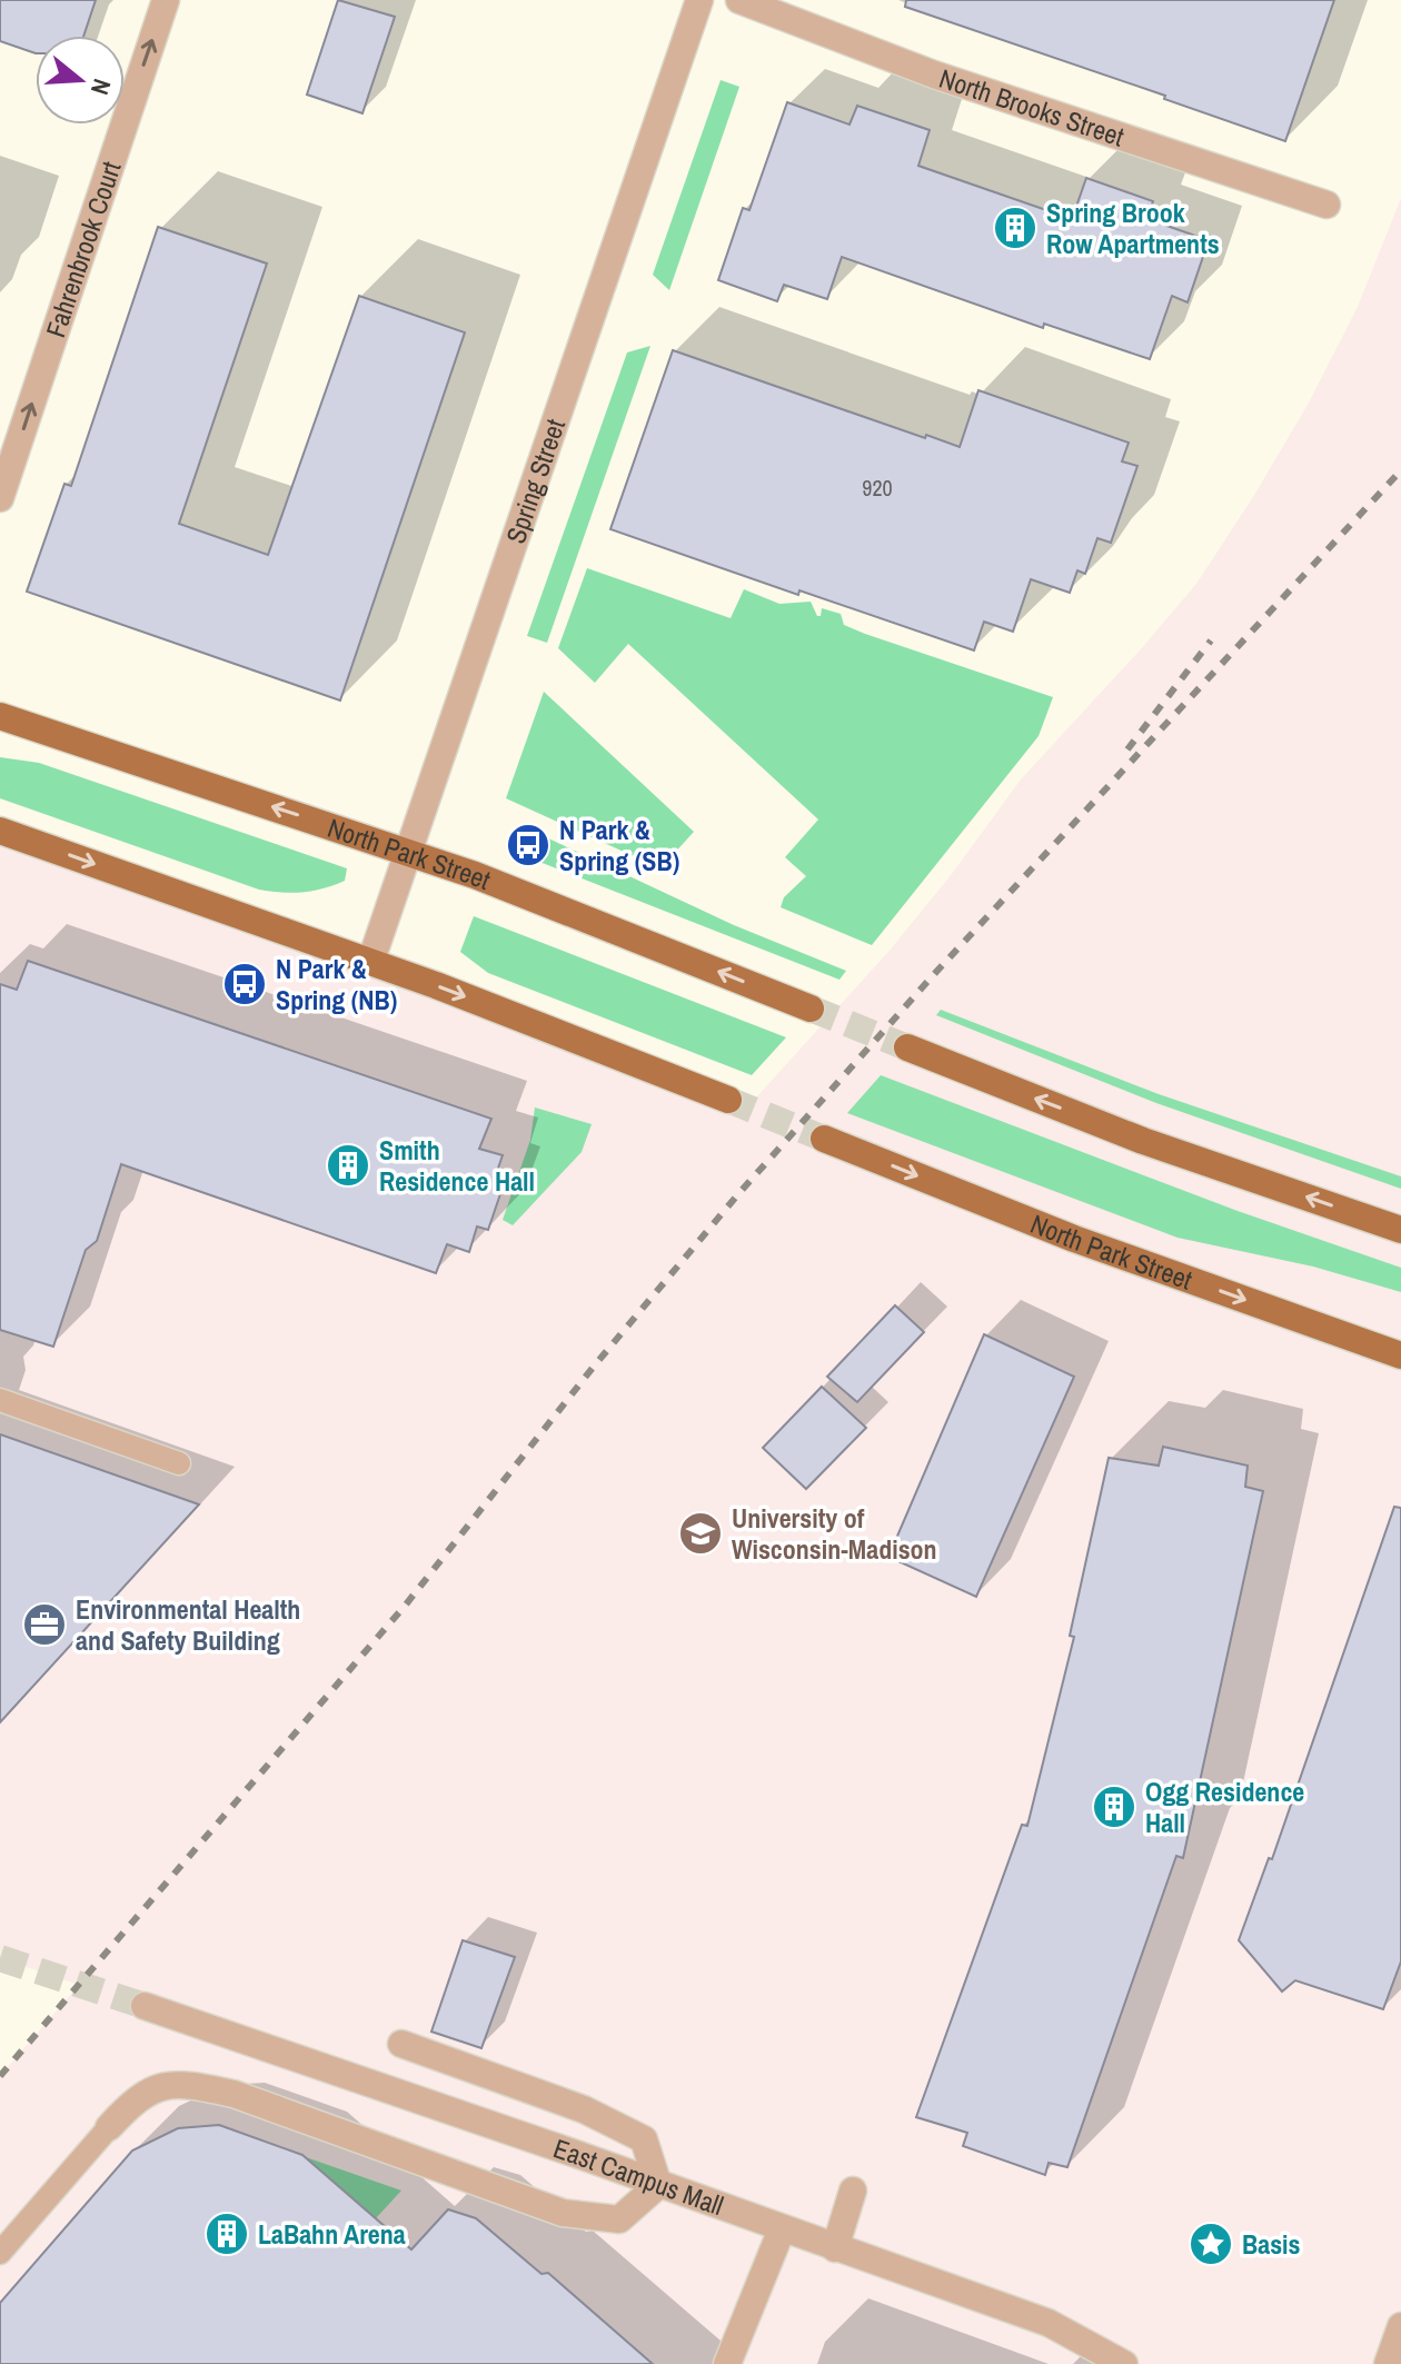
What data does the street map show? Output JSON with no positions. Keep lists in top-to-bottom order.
{
  "streets": {
    "main road": ["North Park Street"],
    "street": [
      "North Brooks Street",
      "Fahrenbrook Court",
      "Spring Street",
      "East Campus Mall"
    ]
  },
  "crossings": [
    ["Spring Street", "North Park Street"]
  ],
  "one_way": ["Fahrenbrook Court"],
  "places": {
    "building": [
      "Spring Brook Row Apartments",
      "Smith Residence Hall",
      "Ogg Residence Hall",
      "LaBahn Arena"
    ],
    "bus stop": ["N Park & Spring (SB)", "N Park & Spring (NB)"],
    "school or university": ["University of Wisconsin-Madison"],
    "office": ["Environmental Health and Safety Building"],
    "place": ["Basis"]
  },
  "house_numbers": ["920"],
  "north": "right"
}
